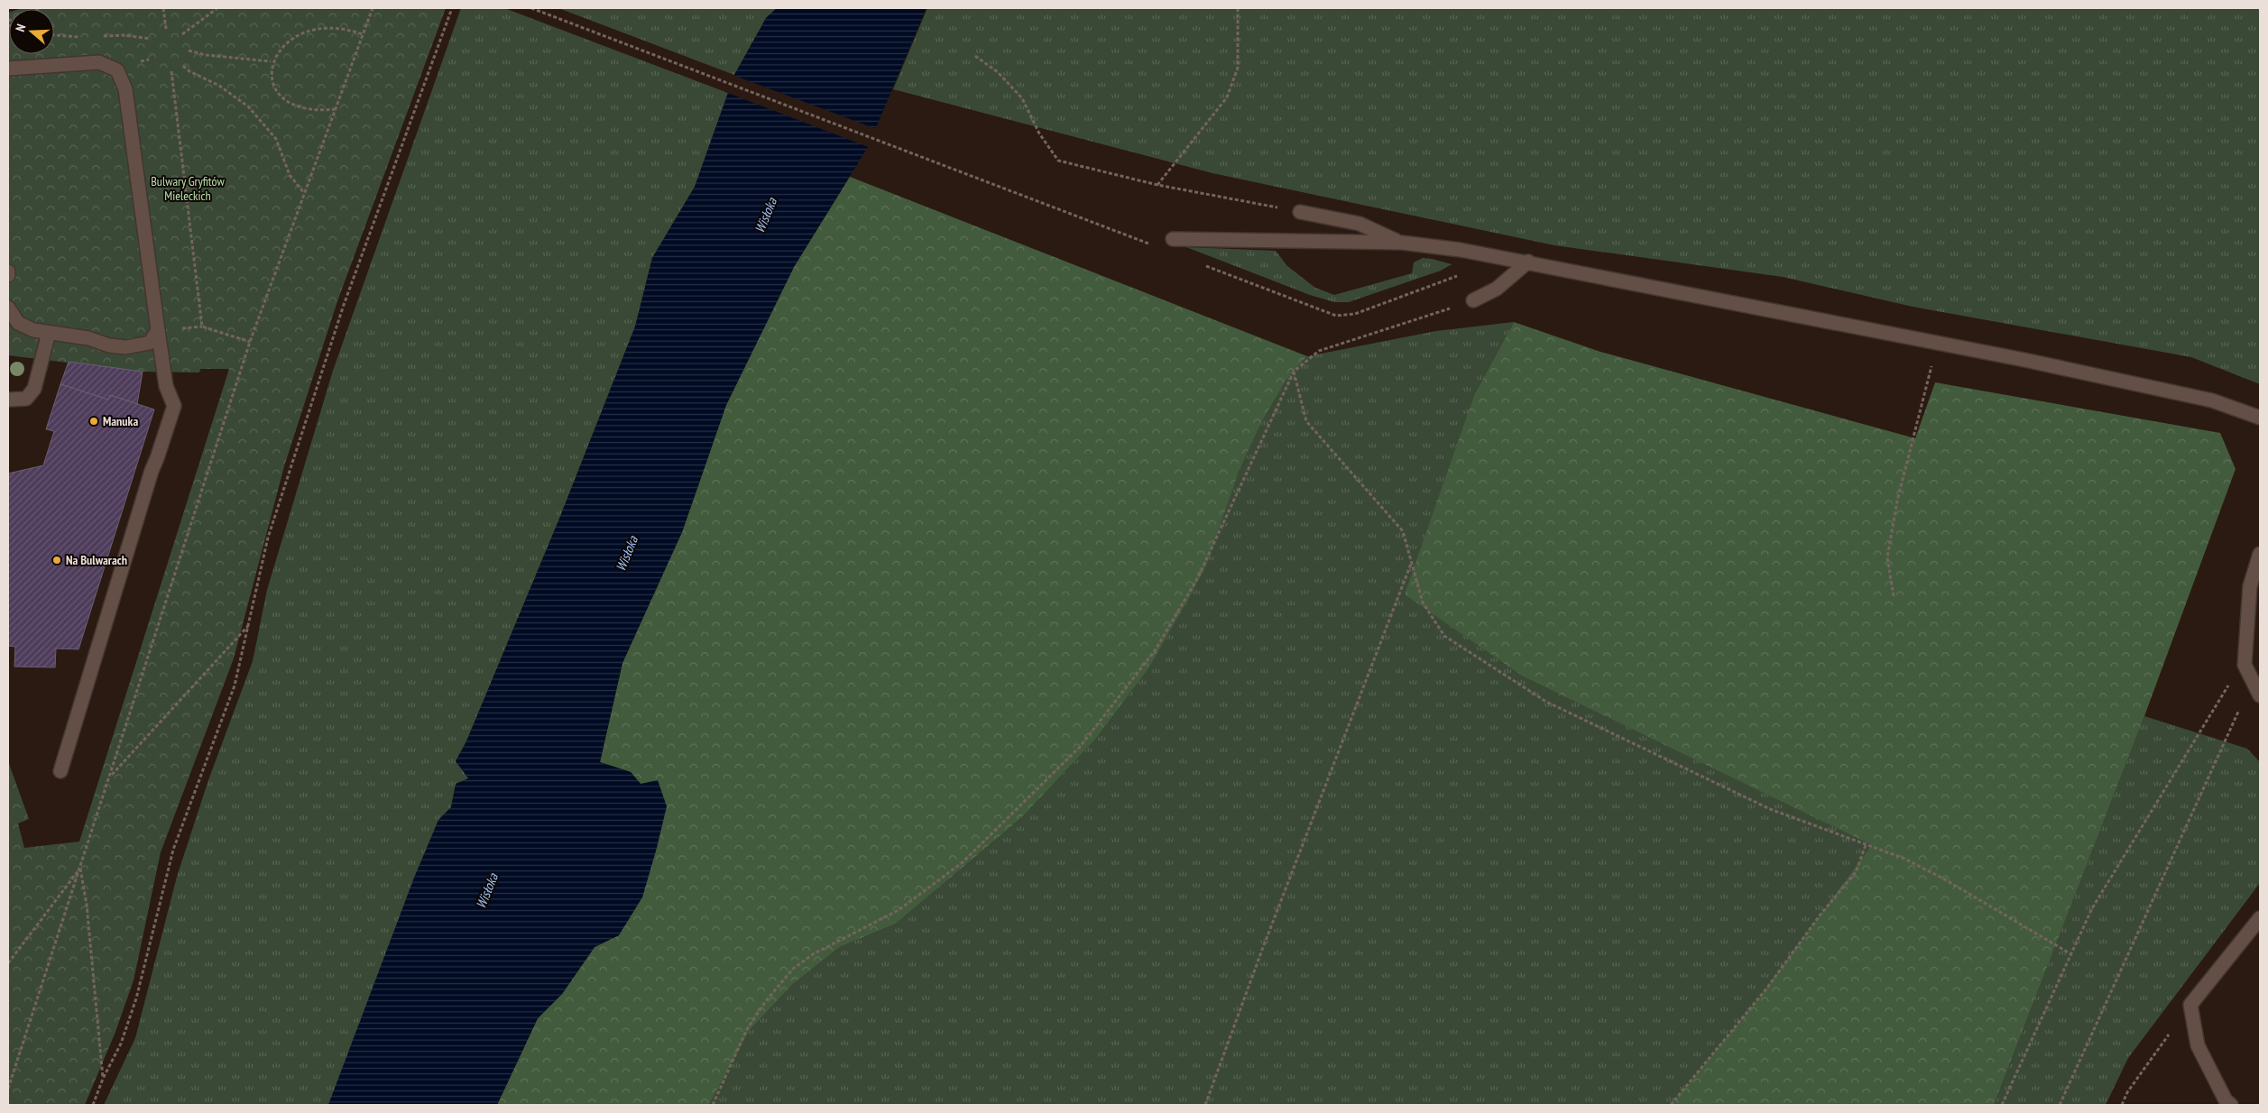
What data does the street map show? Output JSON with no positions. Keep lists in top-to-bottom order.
{
  "water": ["Wisłoka"],
  "parks": ["Bulwary Gryfitów Mieleckich"],
  "places": ["Manuka", "Na Bulwarach"],
  "north": "left"
}
